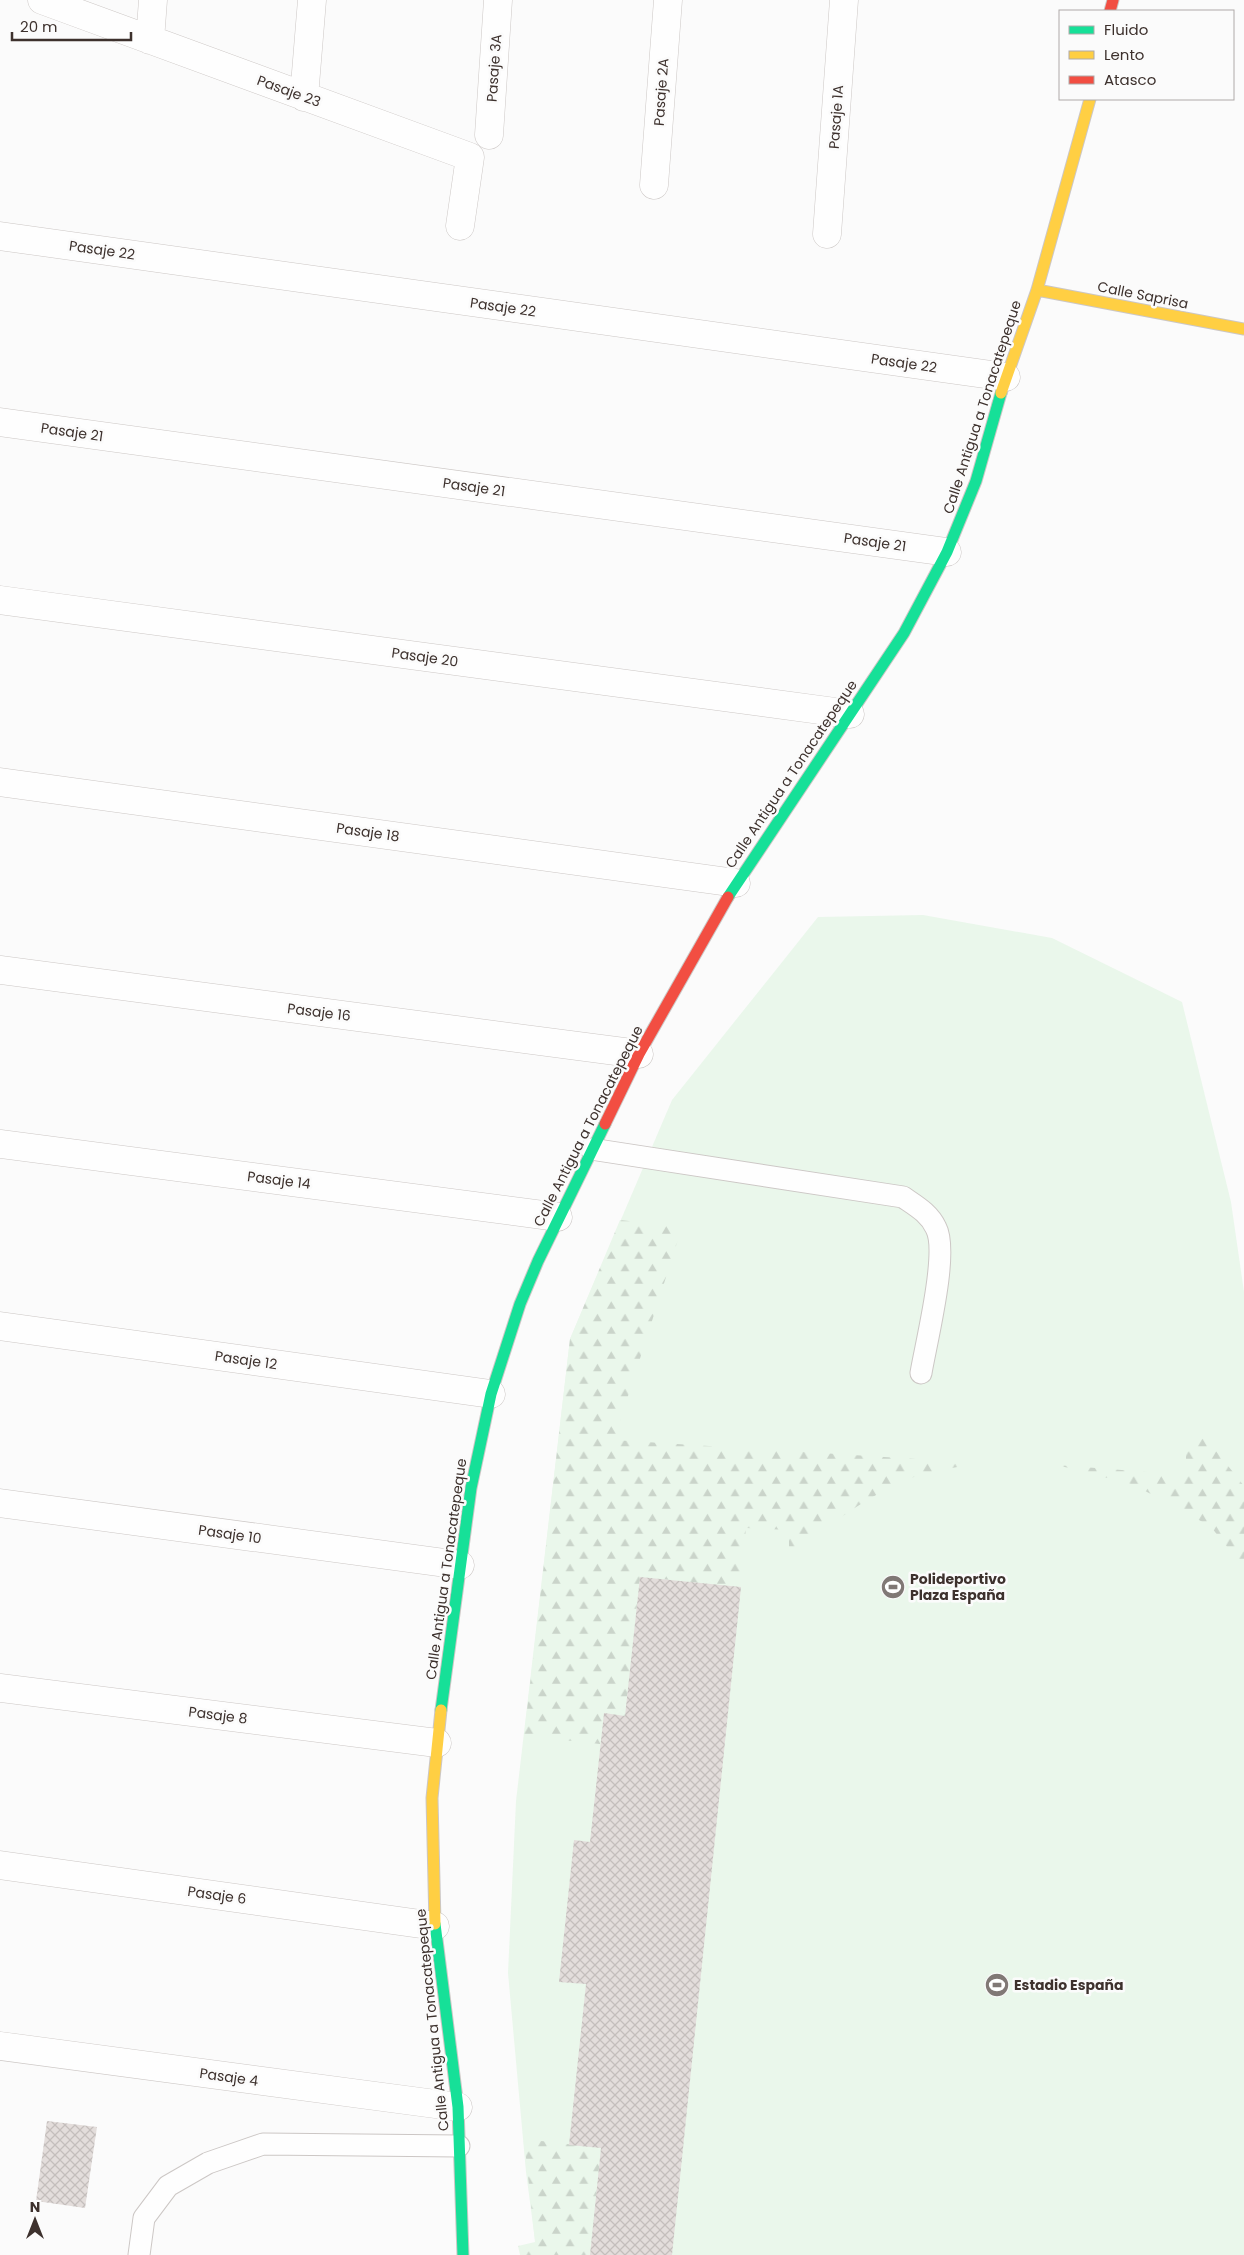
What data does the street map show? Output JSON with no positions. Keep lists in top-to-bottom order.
{
  "streets": {
    "street": [
      "Pasaje 3A",
      "Pasaje 23",
      "Pasaje 2A",
      "Pasaje 1A",
      "Pasaje 22",
      "Calle Saprisa",
      "Calle Antigua a Tonacatepeque",
      "Pasaje 21",
      "Pasaje 20",
      "Pasaje 18",
      "Pasaje 16",
      "Pasaje 14",
      "Pasaje 12",
      "Pasaje 10",
      "Pasaje 8",
      "Pasaje 6",
      "Pasaje 4"
    ]
  },
  "crossings": [
    ["Pasaje 22", "Calle Antigua a Tonacatepeque"],
    ["Calle Saprisa", "Calle Antigua a Tonacatepeque"],
    ["Calle Antigua a Tonacatepeque", "Pasaje 21"],
    ["Calle Antigua a Tonacatepeque", "Pasaje 20"],
    ["Calle Antigua a Tonacatepeque", "Pasaje 18"],
    ["Calle Antigua a Tonacatepeque", "Pasaje 16"],
    ["Calle Antigua a Tonacatepeque", "Pasaje 14"],
    ["Calle Antigua a Tonacatepeque", "Pasaje 12"],
    ["Calle Antigua a Tonacatepeque", "Pasaje 10"],
    ["Calle Antigua a Tonacatepeque", "Pasaje 8"],
    ["Calle Antigua a Tonacatepeque", "Pasaje 6"],
    ["Calle Antigua a Tonacatepeque", "Pasaje 4"]
  ],
  "places": {
    "sports": ["Polideportivo Plaza España", "Estadio España"]
  },
  "legend": ["Fluido", "Lento", "Atasco"],
  "scale_bar": "20 m",
  "north": "top"
}
